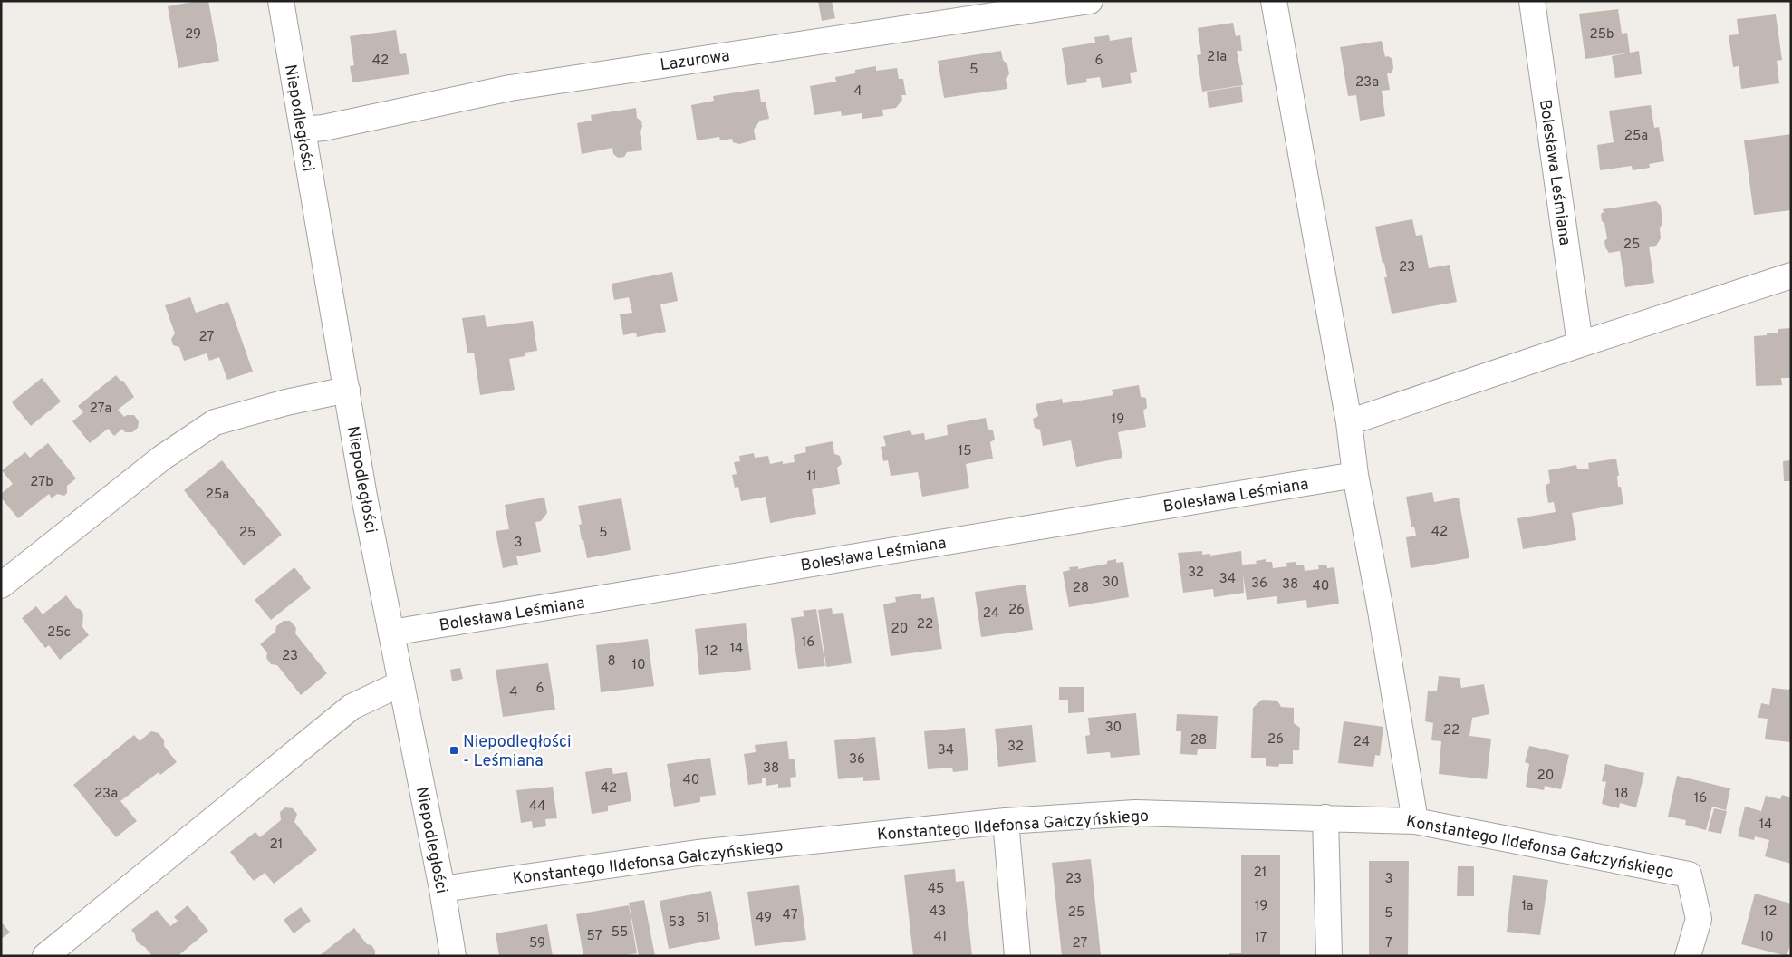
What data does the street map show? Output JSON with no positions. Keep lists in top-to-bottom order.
{
  "streets": {
    "street": [
      "Lazurowa",
      "Niepodległości",
      "Bolesława Leśmiana",
      "Konstantego Ildefonsa Gałczyńskiego"
    ]
  },
  "crossings": [
    ["Lazurowa", "Niepodległości"],
    ["Niepodległości", "Bolesława Leśmiana"],
    ["Niepodległości", "Konstantego Ildefonsa Gałczyńskiego"]
  ],
  "places": {
    "transit": ["Niepodległości - Leśmiana"]
  },
  "house_numbers": [
    "29",
    "25b",
    "21a",
    "42",
    "6",
    "5",
    "23a",
    "4",
    "25a",
    "25",
    "23",
    "27",
    "27a",
    "19",
    "15",
    "11",
    "27b",
    "25a",
    "42",
    "25",
    "5",
    "3",
    "32",
    "34",
    "30",
    "36",
    "38",
    "40",
    "28",
    "26",
    "24",
    "22",
    "20",
    "25c",
    "16",
    "14",
    "12",
    "23",
    "8",
    "10",
    "6",
    "4",
    "30",
    "22",
    "26",
    "28",
    "24",
    "32",
    "34",
    "36",
    "38",
    "20",
    "40",
    "42",
    "23a",
    "18",
    "16",
    "44",
    "14",
    "21",
    "21",
    "23",
    "3",
    "45",
    "19",
    "1a",
    "43",
    "12",
    "25",
    "5",
    "47",
    "51",
    "49",
    "53",
    "55",
    "57",
    "41",
    "10",
    "17",
    "59",
    "27",
    "7"
  ]
}
